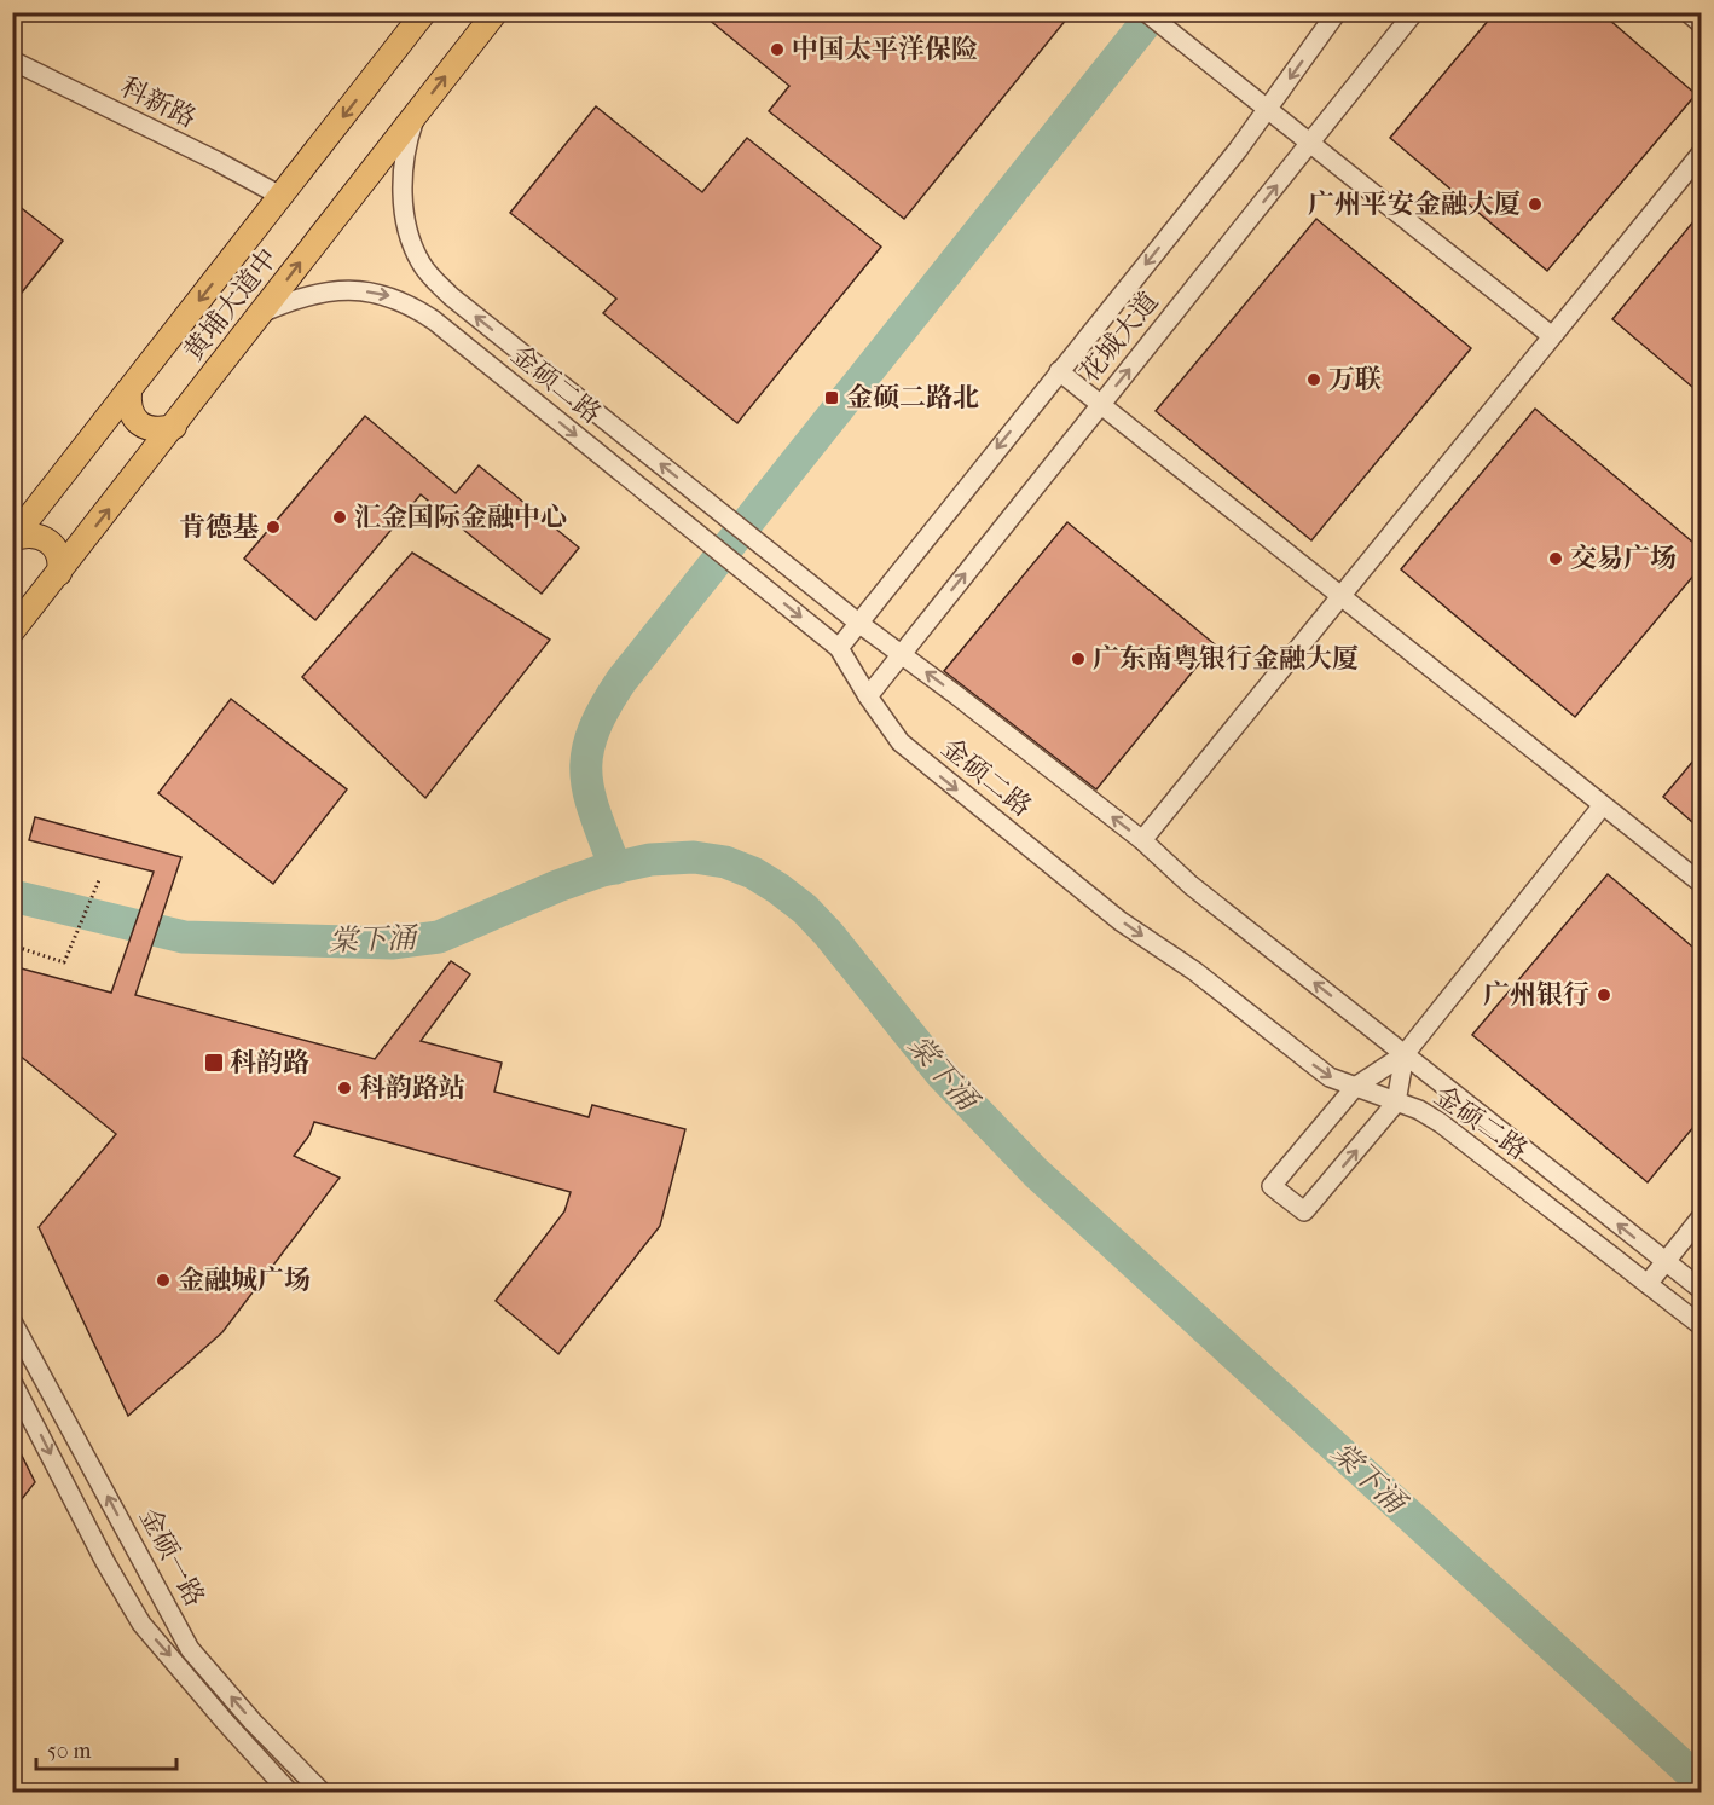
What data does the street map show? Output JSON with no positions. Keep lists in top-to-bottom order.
{
  "streets": {
    "main road": ["黄埔大道中"],
    "street": [
      "科新路",
      "花城大道",
      "金硕二路",
      "金硕一路"
    ]
  },
  "crossings": [
    ["科新路", "黄埔大道中"],
    ["黄埔大道中", "金硕二路"],
    ["花城大道", "金硕二路"]
  ],
  "water": ["棠下涌"],
  "places": {
    "other": [
      "中国太平洋保险",
      "广州平安金融大厦",
      "万联",
      "汇金国际金融中心",
      "肯德基",
      "交易广场",
      "广东南粤银行金融大厦",
      "广州银行",
      "科韵路站",
      "金融城广场"
    ],
    "transit": ["金硕二路北", "科韵路"]
  },
  "scale_bar": "50 m"
}
